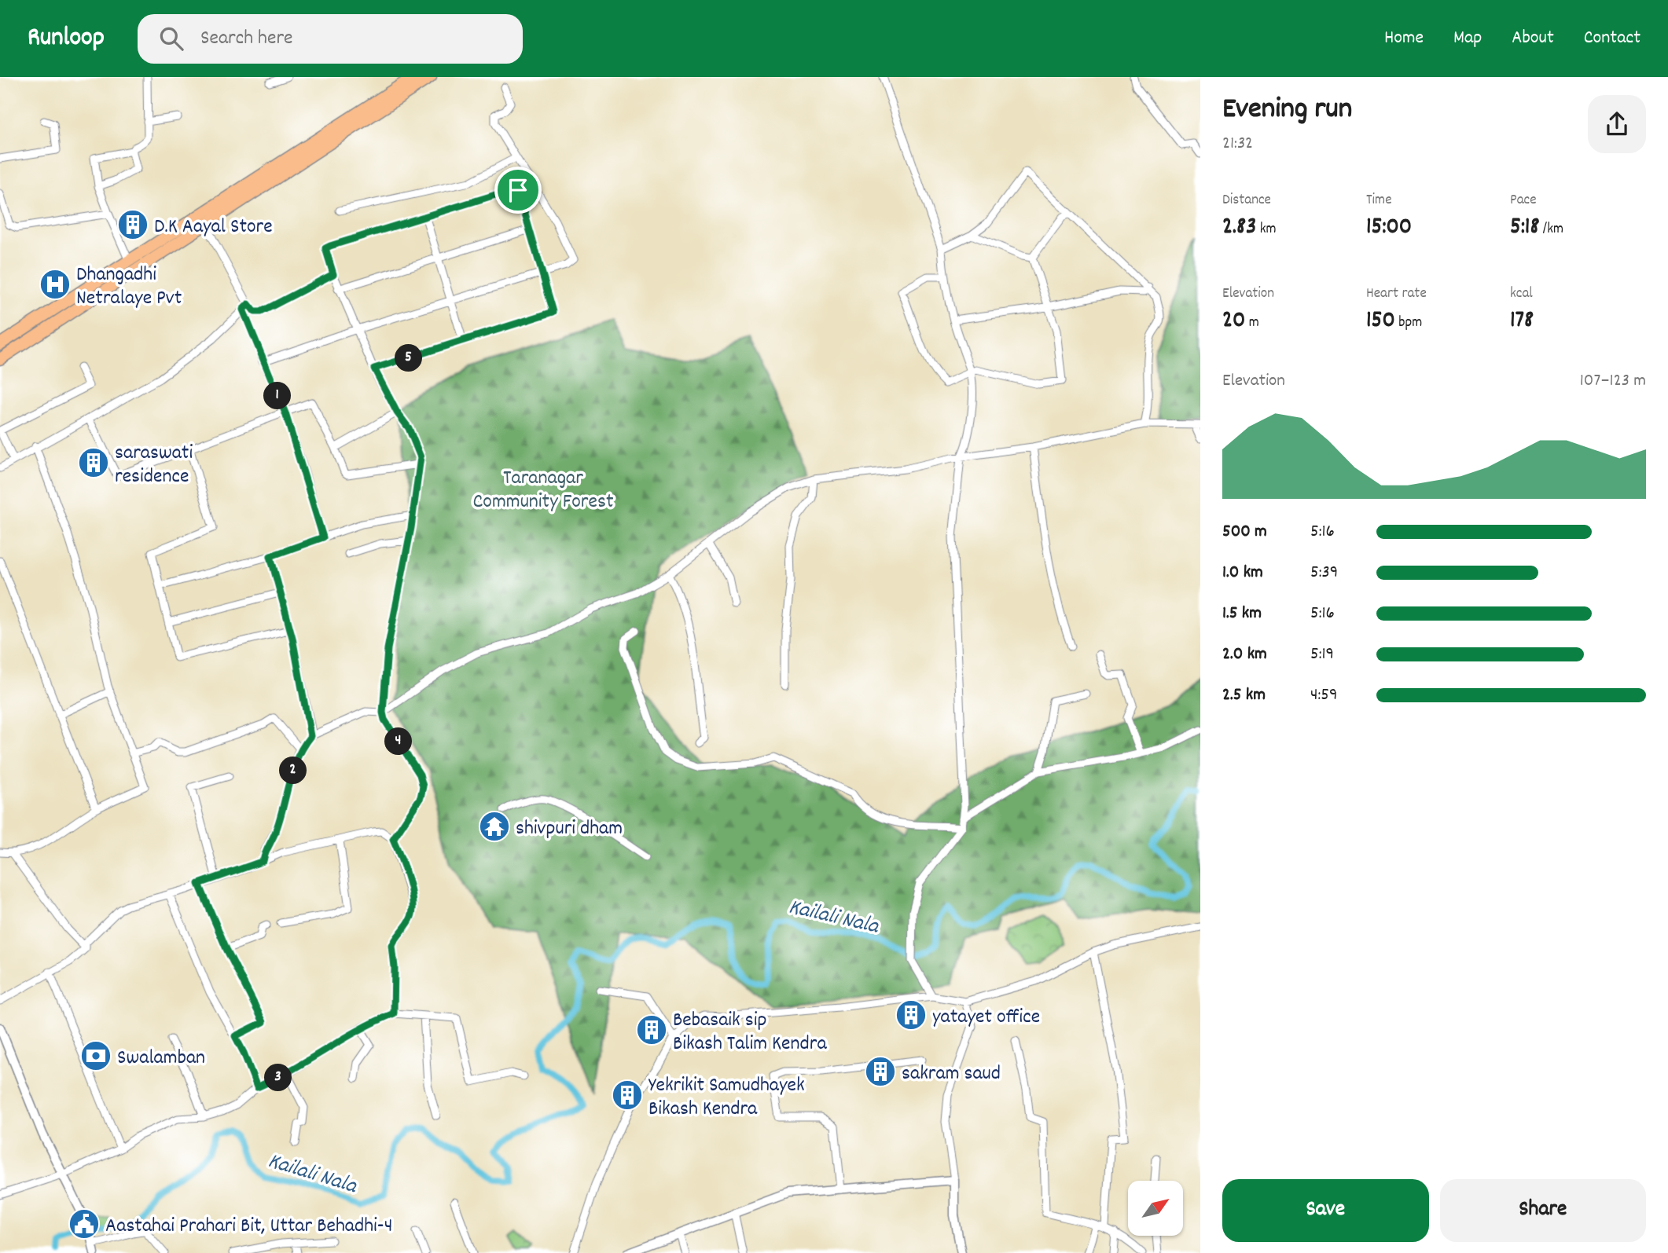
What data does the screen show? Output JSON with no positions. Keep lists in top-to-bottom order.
{
  "water": ["Kailali Nala"],
  "parks": ["Taranagar Community Forest"],
  "places": {
    "building": [
      "D.K Aayal Store",
      "saraswati residence",
      "yatayet office",
      "Bebasaik sip Bikash Talim Kendra",
      "sakram saud",
      "Yekrikit Samudhayek Bikash Kendra"
    ],
    "hospital": ["Dhangadhi Netralaye Pvt"],
    "temple": ["shivpuri dham"],
    "bank": ["Swalamban"],
    "public building": ["Aastahai Prahari Bit, Uttar Behadhi-4"]
  },
  "north": "top right",
  "page": {
    "header": "Runloop",
    "search": "Search here",
    "nav": [
      "Home",
      "Map",
      "About",
      "Contact"
    ],
    "heading": ["Evening run", "21:32"],
    "stats": [
      ["Distance", "2.83 km"],
      ["Time", "15:00"],
      ["Pace", "5:18 /km"],
      ["Elevation", "20 m"],
      ["Heart rate", "150 bpm"],
      ["kcal", "178"]
    ],
    "pins": [
      "5",
      "1",
      "4",
      "2",
      "3"
    ],
    "chart": ["Elevation", "107–123 m"],
    "list": [
      {
        "name": "500 m",
        "note": "5:16"
      },
      {
        "name": "1.0 km",
        "note": "5:39"
      },
      {
        "name": "1.5 km",
        "note": "5:16"
      },
      {
        "name": "2.0 km",
        "note": "5:19"
      },
      {
        "name": "2.5 km",
        "note": "4:59"
      }
    ],
    "buttons": ["Save", "Share"]
  }
}
